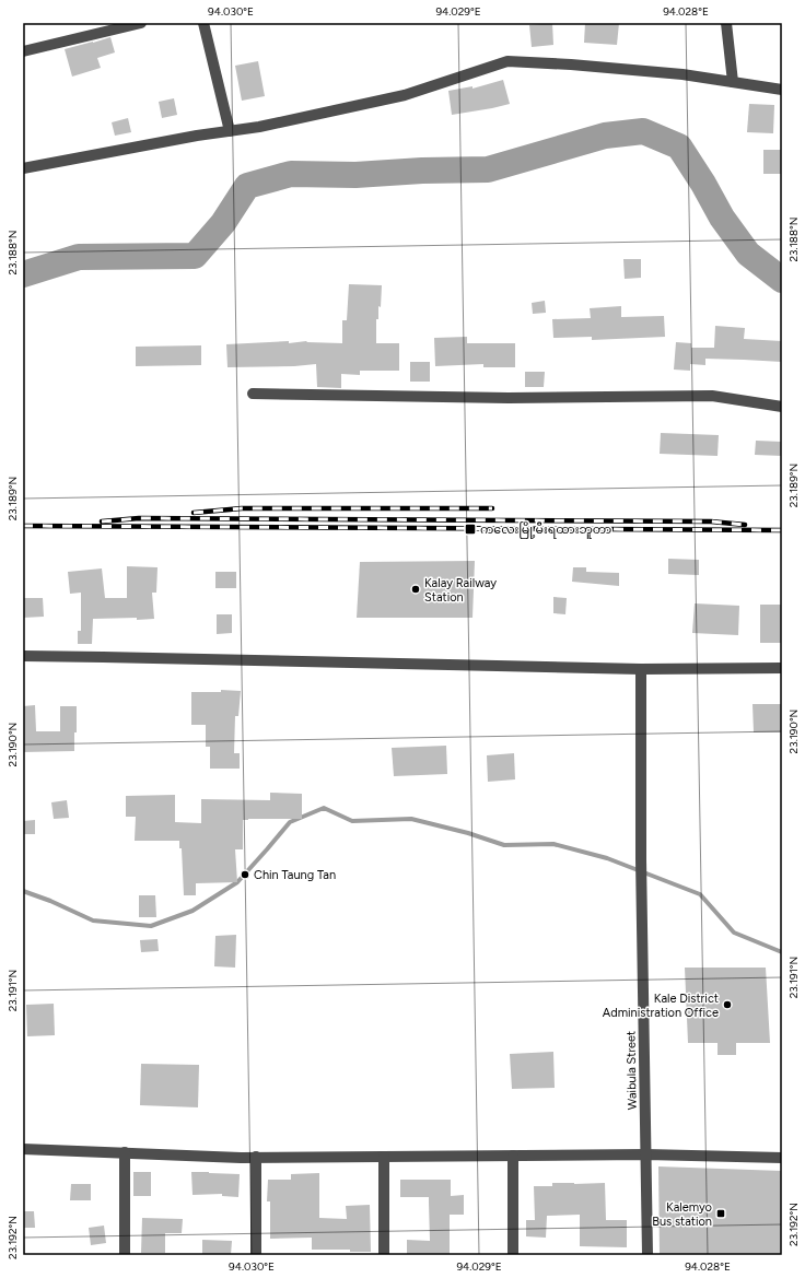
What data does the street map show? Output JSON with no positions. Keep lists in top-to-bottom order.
{
  "streets": {
    "street": ["Waibula Street"]
  },
  "places": {
    "transit": ["ကလေးမြို့မီးရထားဘူတာ", "Kalemyo Bus station"],
    "other": ["Kalay Railway Station", "Chin Taung Tan", "Kale District Administration Office"]
  },
  "coordinates": [
    "94.030°E",
    "94.029°E",
    "94.028°E",
    "23.188°N",
    "23.189°N",
    "23.190°N",
    "23.191°N",
    "23.192°N"
  ]
}
